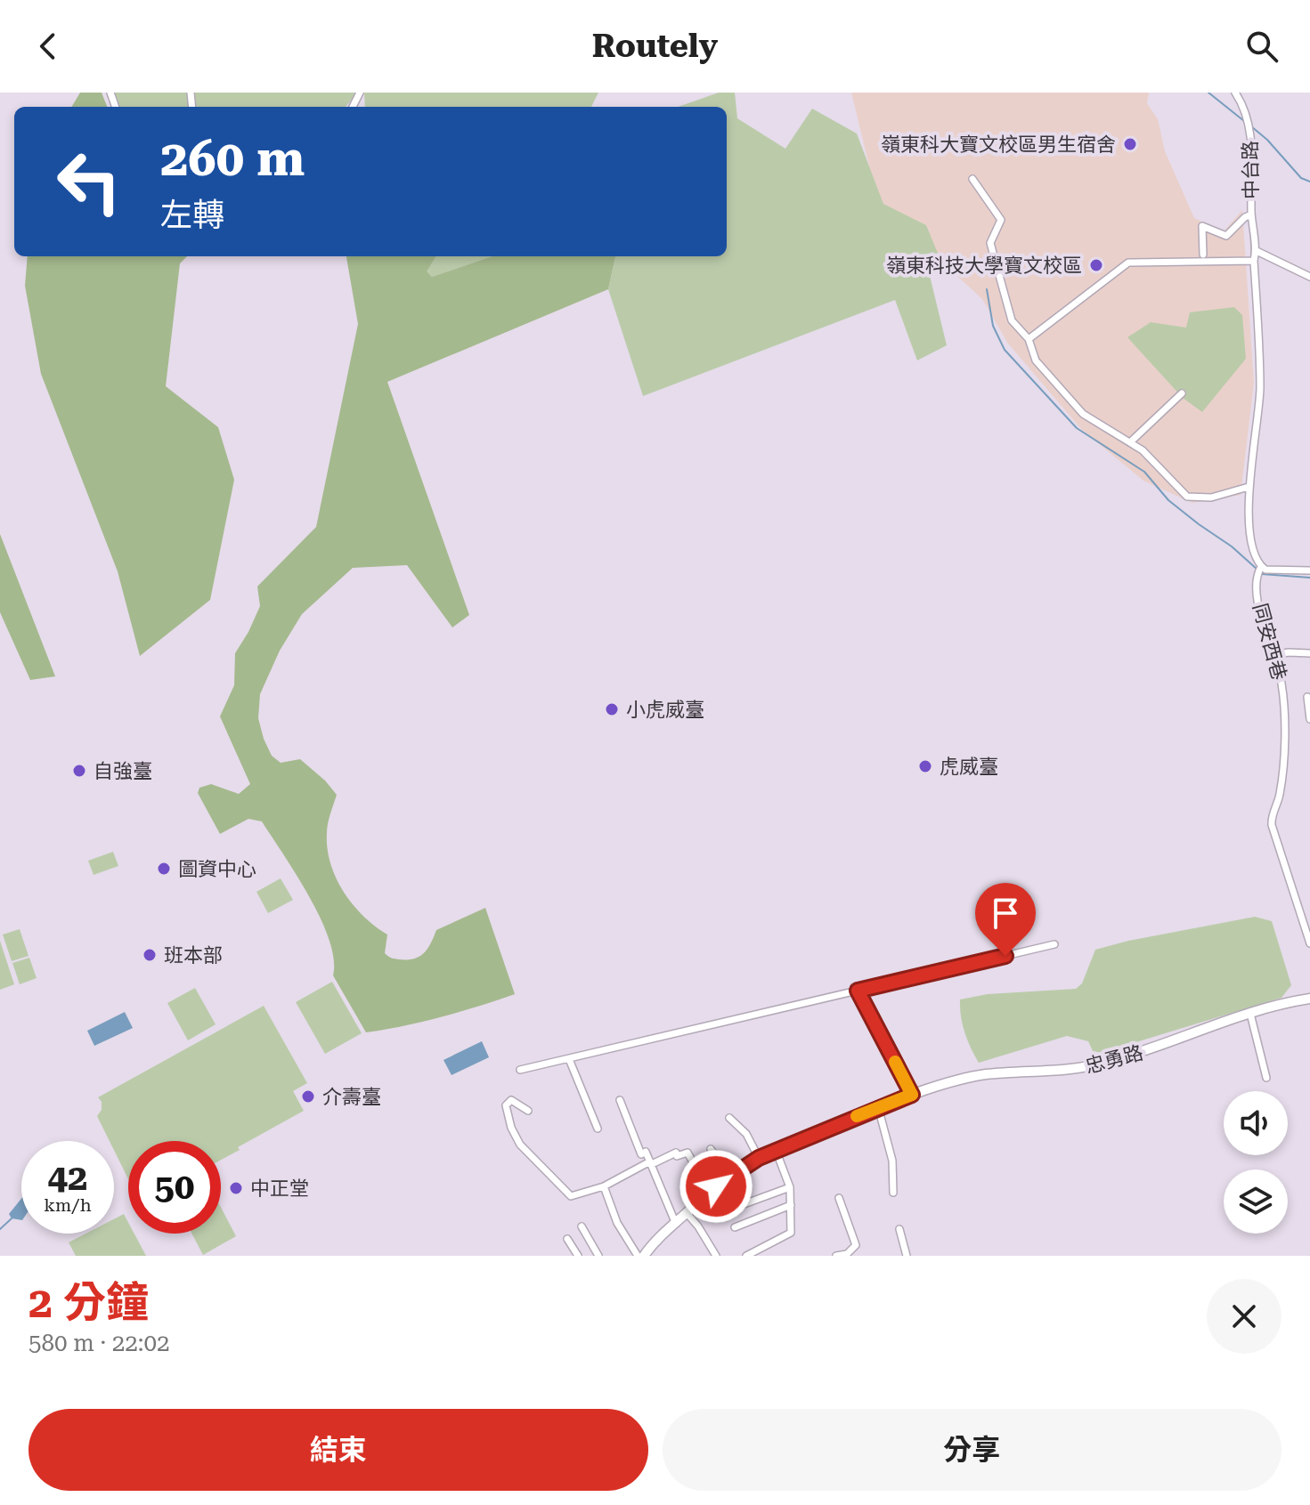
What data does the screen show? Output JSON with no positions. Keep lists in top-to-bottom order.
{
  "streets": {
    "main road": ["忠勇路"],
    "street": ["中台路", "同安西巷"]
  },
  "crossings": [
    ["中台路", "同安西巷"]
  ],
  "places": [
    "嶺東科大寶文校區男生宿舍",
    "嶺東科技大學寶文校區",
    "小虎威臺",
    "虎威臺",
    "自強臺",
    "圖資中心",
    "班本部",
    "介壽臺",
    "中正堂"
  ],
  "page": {
    "header": "Routely",
    "turn": ["260 m", "左轉"],
    "speed": "42 km/h",
    "limit": "50",
    "heading": ["2 分鐘", "580 m · 22:02"],
    "buttons": ["結束", "分享"]
  }
}
